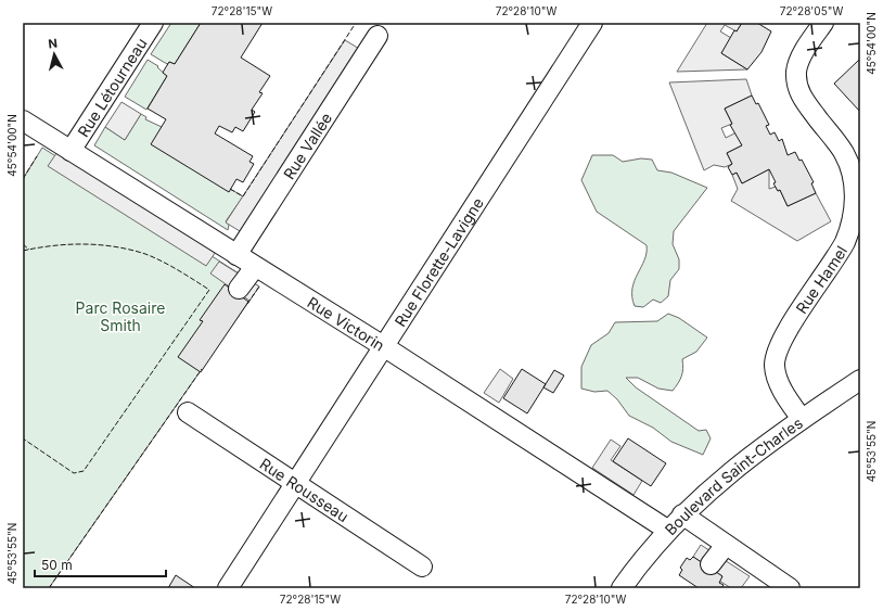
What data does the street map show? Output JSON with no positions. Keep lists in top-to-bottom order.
{
  "streets": {
    "street": [
      "Rue Létourneau",
      "Rue Vallée",
      "Rue Florette-Lavigne",
      "Rue Hamel",
      "Rue Victorin",
      "Boulevard Saint-Charles",
      "Rue Rousseau"
    ]
  },
  "crossings": [
    ["Rue Létourneau", "Rue Victorin"],
    ["Rue Vallée", "Rue Victorin"],
    ["Rue Florette-Lavigne", "Rue Victorin"],
    ["Rue Florette-Lavigne", "Rue Rousseau"],
    ["Rue Hamel", "Boulevard Saint-Charles"],
    ["Rue Victorin", "Boulevard Saint-Charles"]
  ],
  "parks": ["Parc Rosaire Smith"],
  "scale_bar": "50 m",
  "north": "top",
  "coordinates": [
    "72°28'15\"W",
    "72°28'10\"W",
    "72°28'05\"W",
    "45°54'00\"N",
    "45°53'55\"N"
  ]
}
